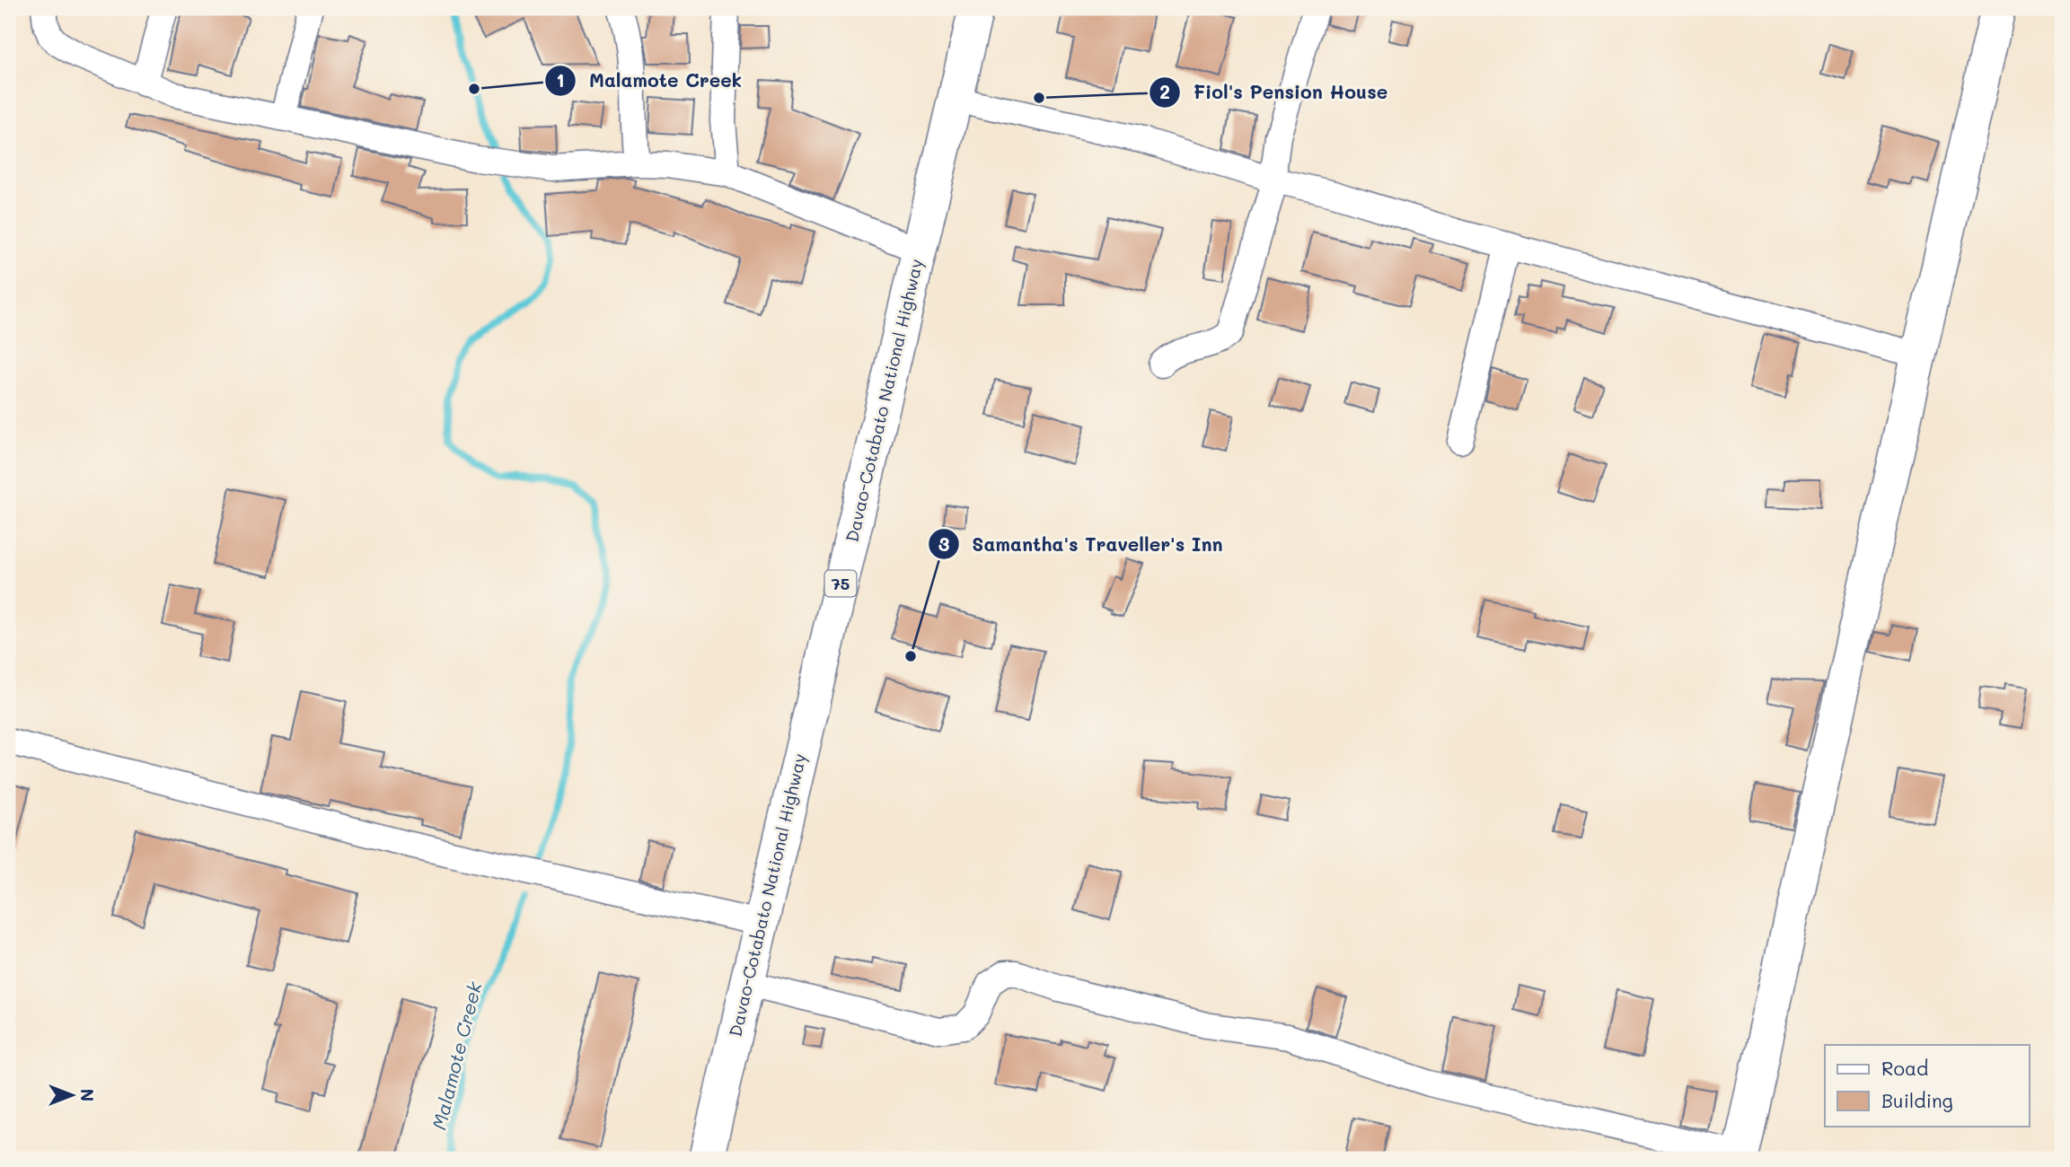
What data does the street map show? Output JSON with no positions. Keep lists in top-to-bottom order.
{
  "streets": {
    "main road": ["Davao-Cotabato National Highway", "75"]
  },
  "water": ["Malamote Creek"],
  "places": ["Malamote Creek", "Fiol's Pension House", "Samantha's Traveller's Inn"],
  "legend": ["Road", "Building"],
  "north": "right"
}
